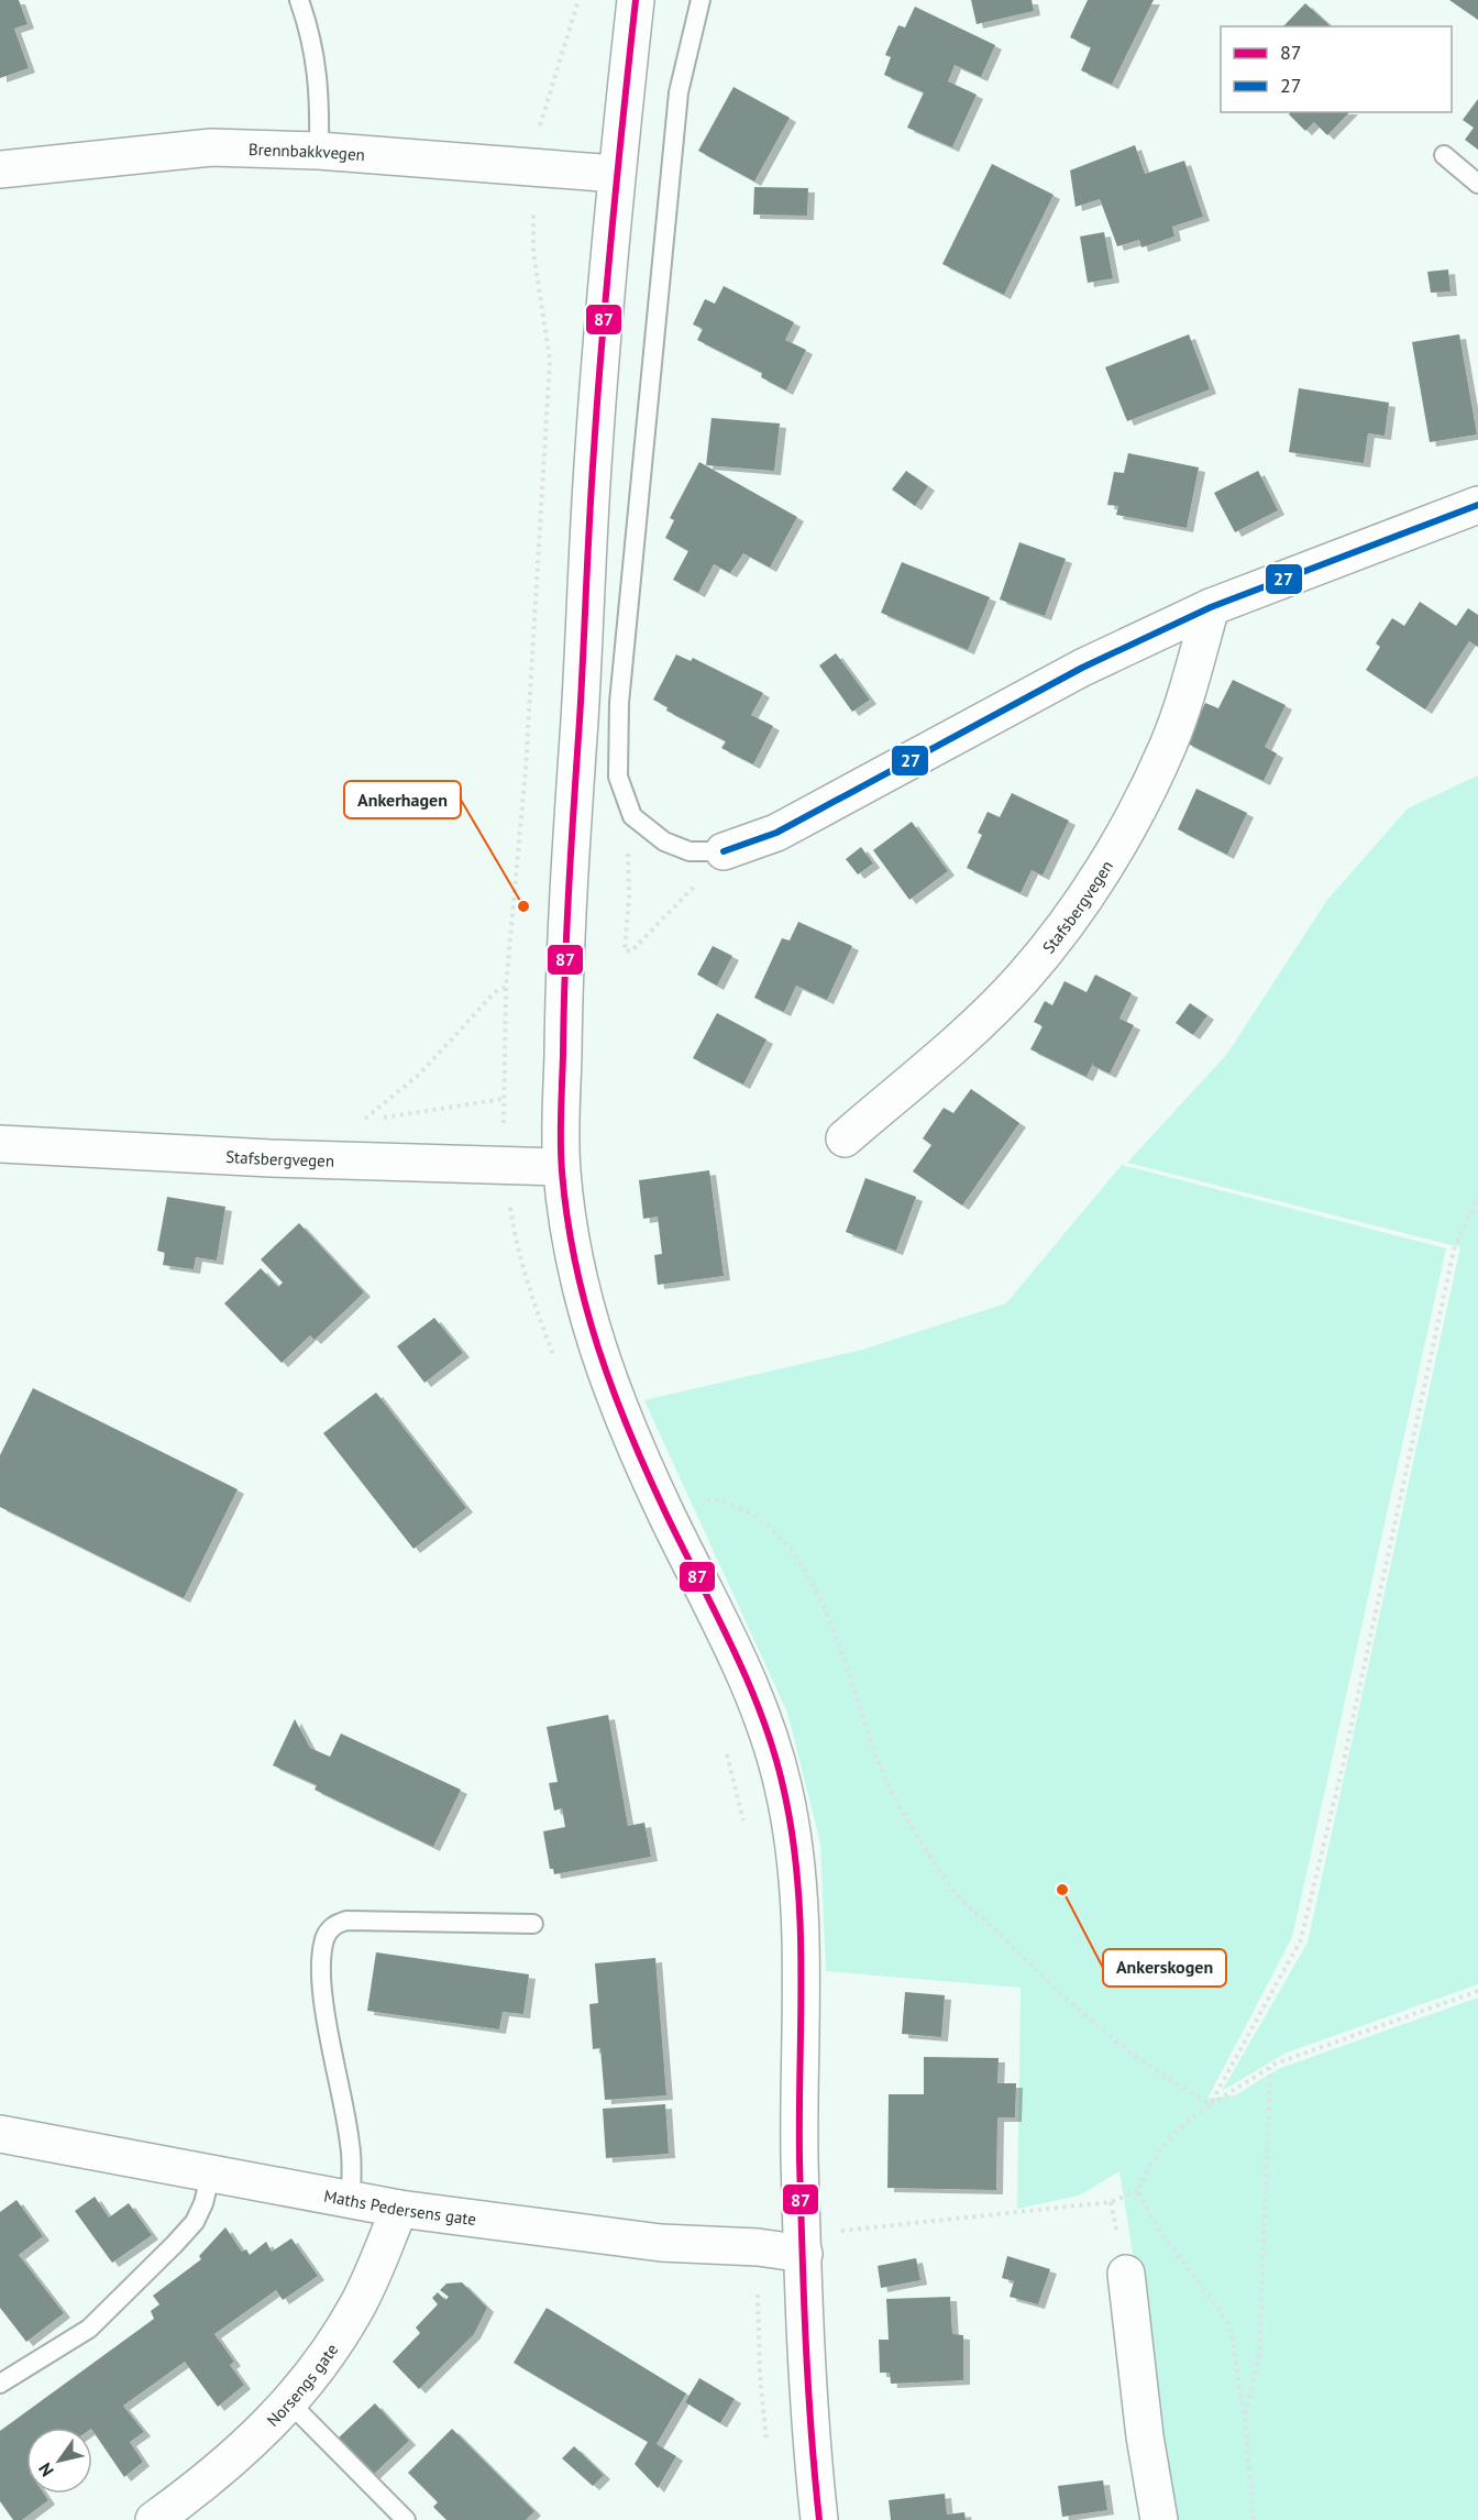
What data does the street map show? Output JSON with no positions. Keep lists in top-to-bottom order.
{
  "streets": {
    "street": [
      "Brennbakkvegen",
      "Stafsbergvegen",
      "Maths Pedersens gate",
      "Norsengs gate"
    ]
  },
  "crossings": [
    ["Maths Pedersens gate", "Norsengs gate"]
  ],
  "places": ["Ankerhagen", "Ankerskogen"],
  "lines": ["transit line 87", "transit line 27"],
  "legend": ["87", "27"],
  "north": "bottom left"
}
